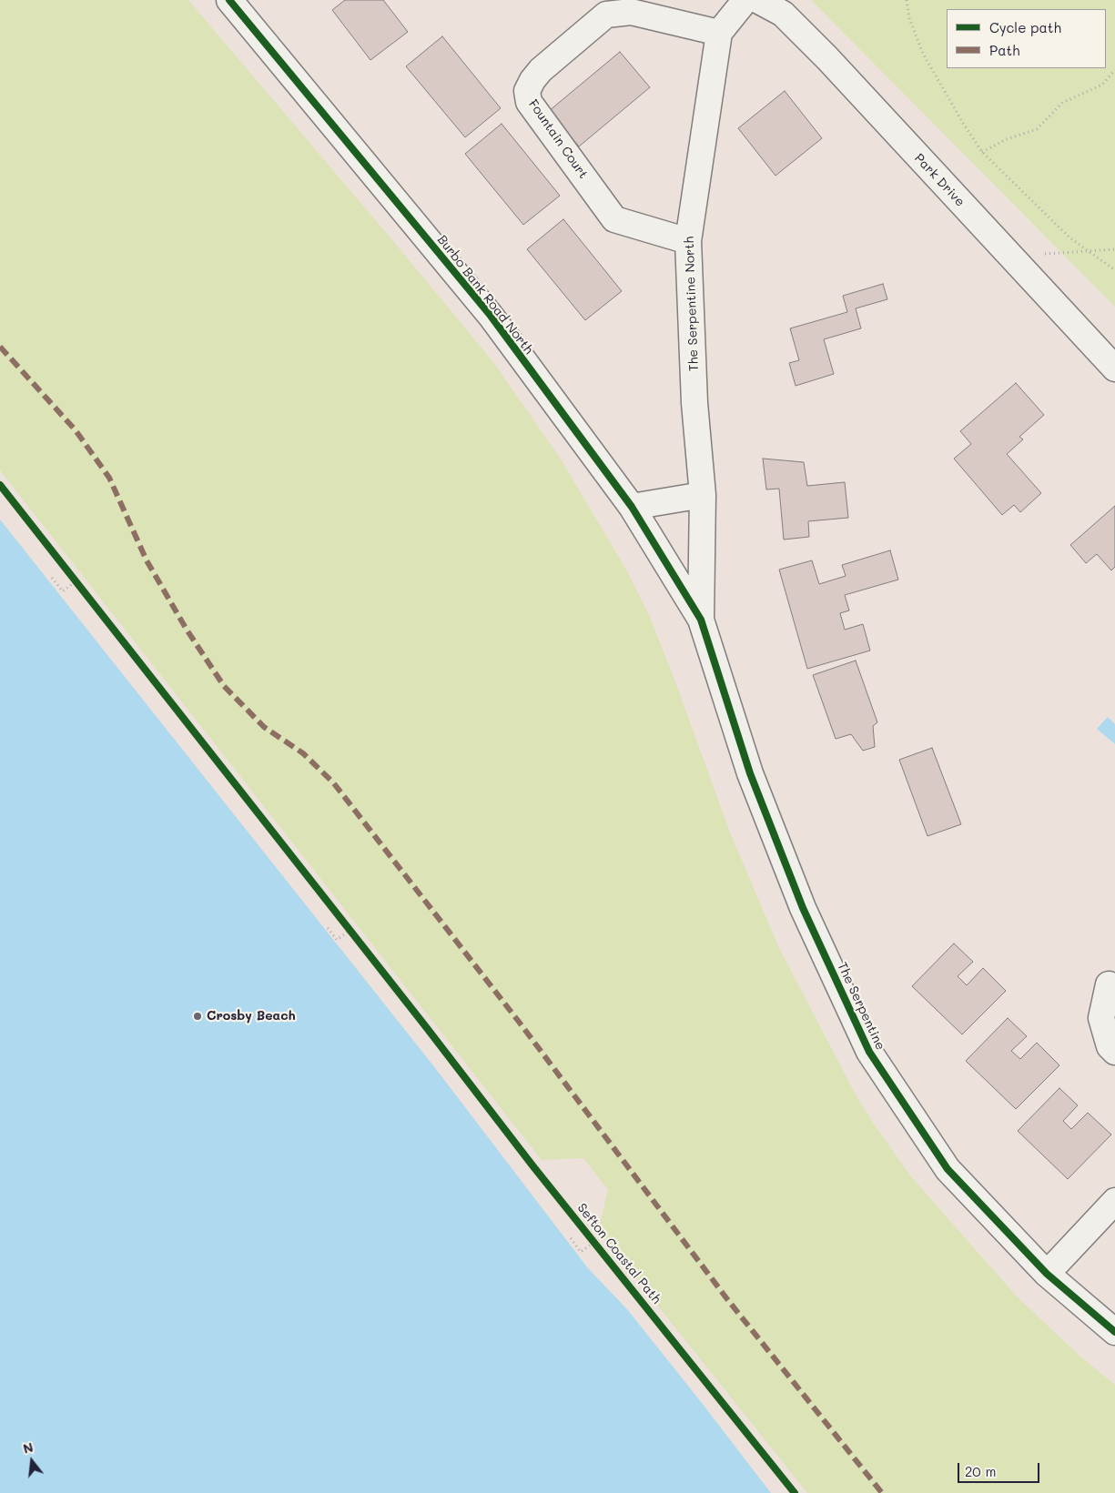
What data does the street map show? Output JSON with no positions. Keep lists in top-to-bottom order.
{
  "streets": {
    "street": [
      "Fountain Court",
      "Park Drive",
      "Burbo Bank Road North",
      "The Serpentine North",
      "The Serpentine"
    ],
    "cycle path": ["Sefton Coastal Path"]
  },
  "crossings": [
    ["Fountain Court", "The Serpentine North"],
    ["Burbo Bank Road North", "The Serpentine North"],
    ["Burbo Bank Road North", "The Serpentine"],
    ["The Serpentine North", "The Serpentine"]
  ],
  "places": ["Crosby Beach"],
  "legend": ["Cycle path", "Path"],
  "scale_bar": "20 m",
  "north": "top"
}
